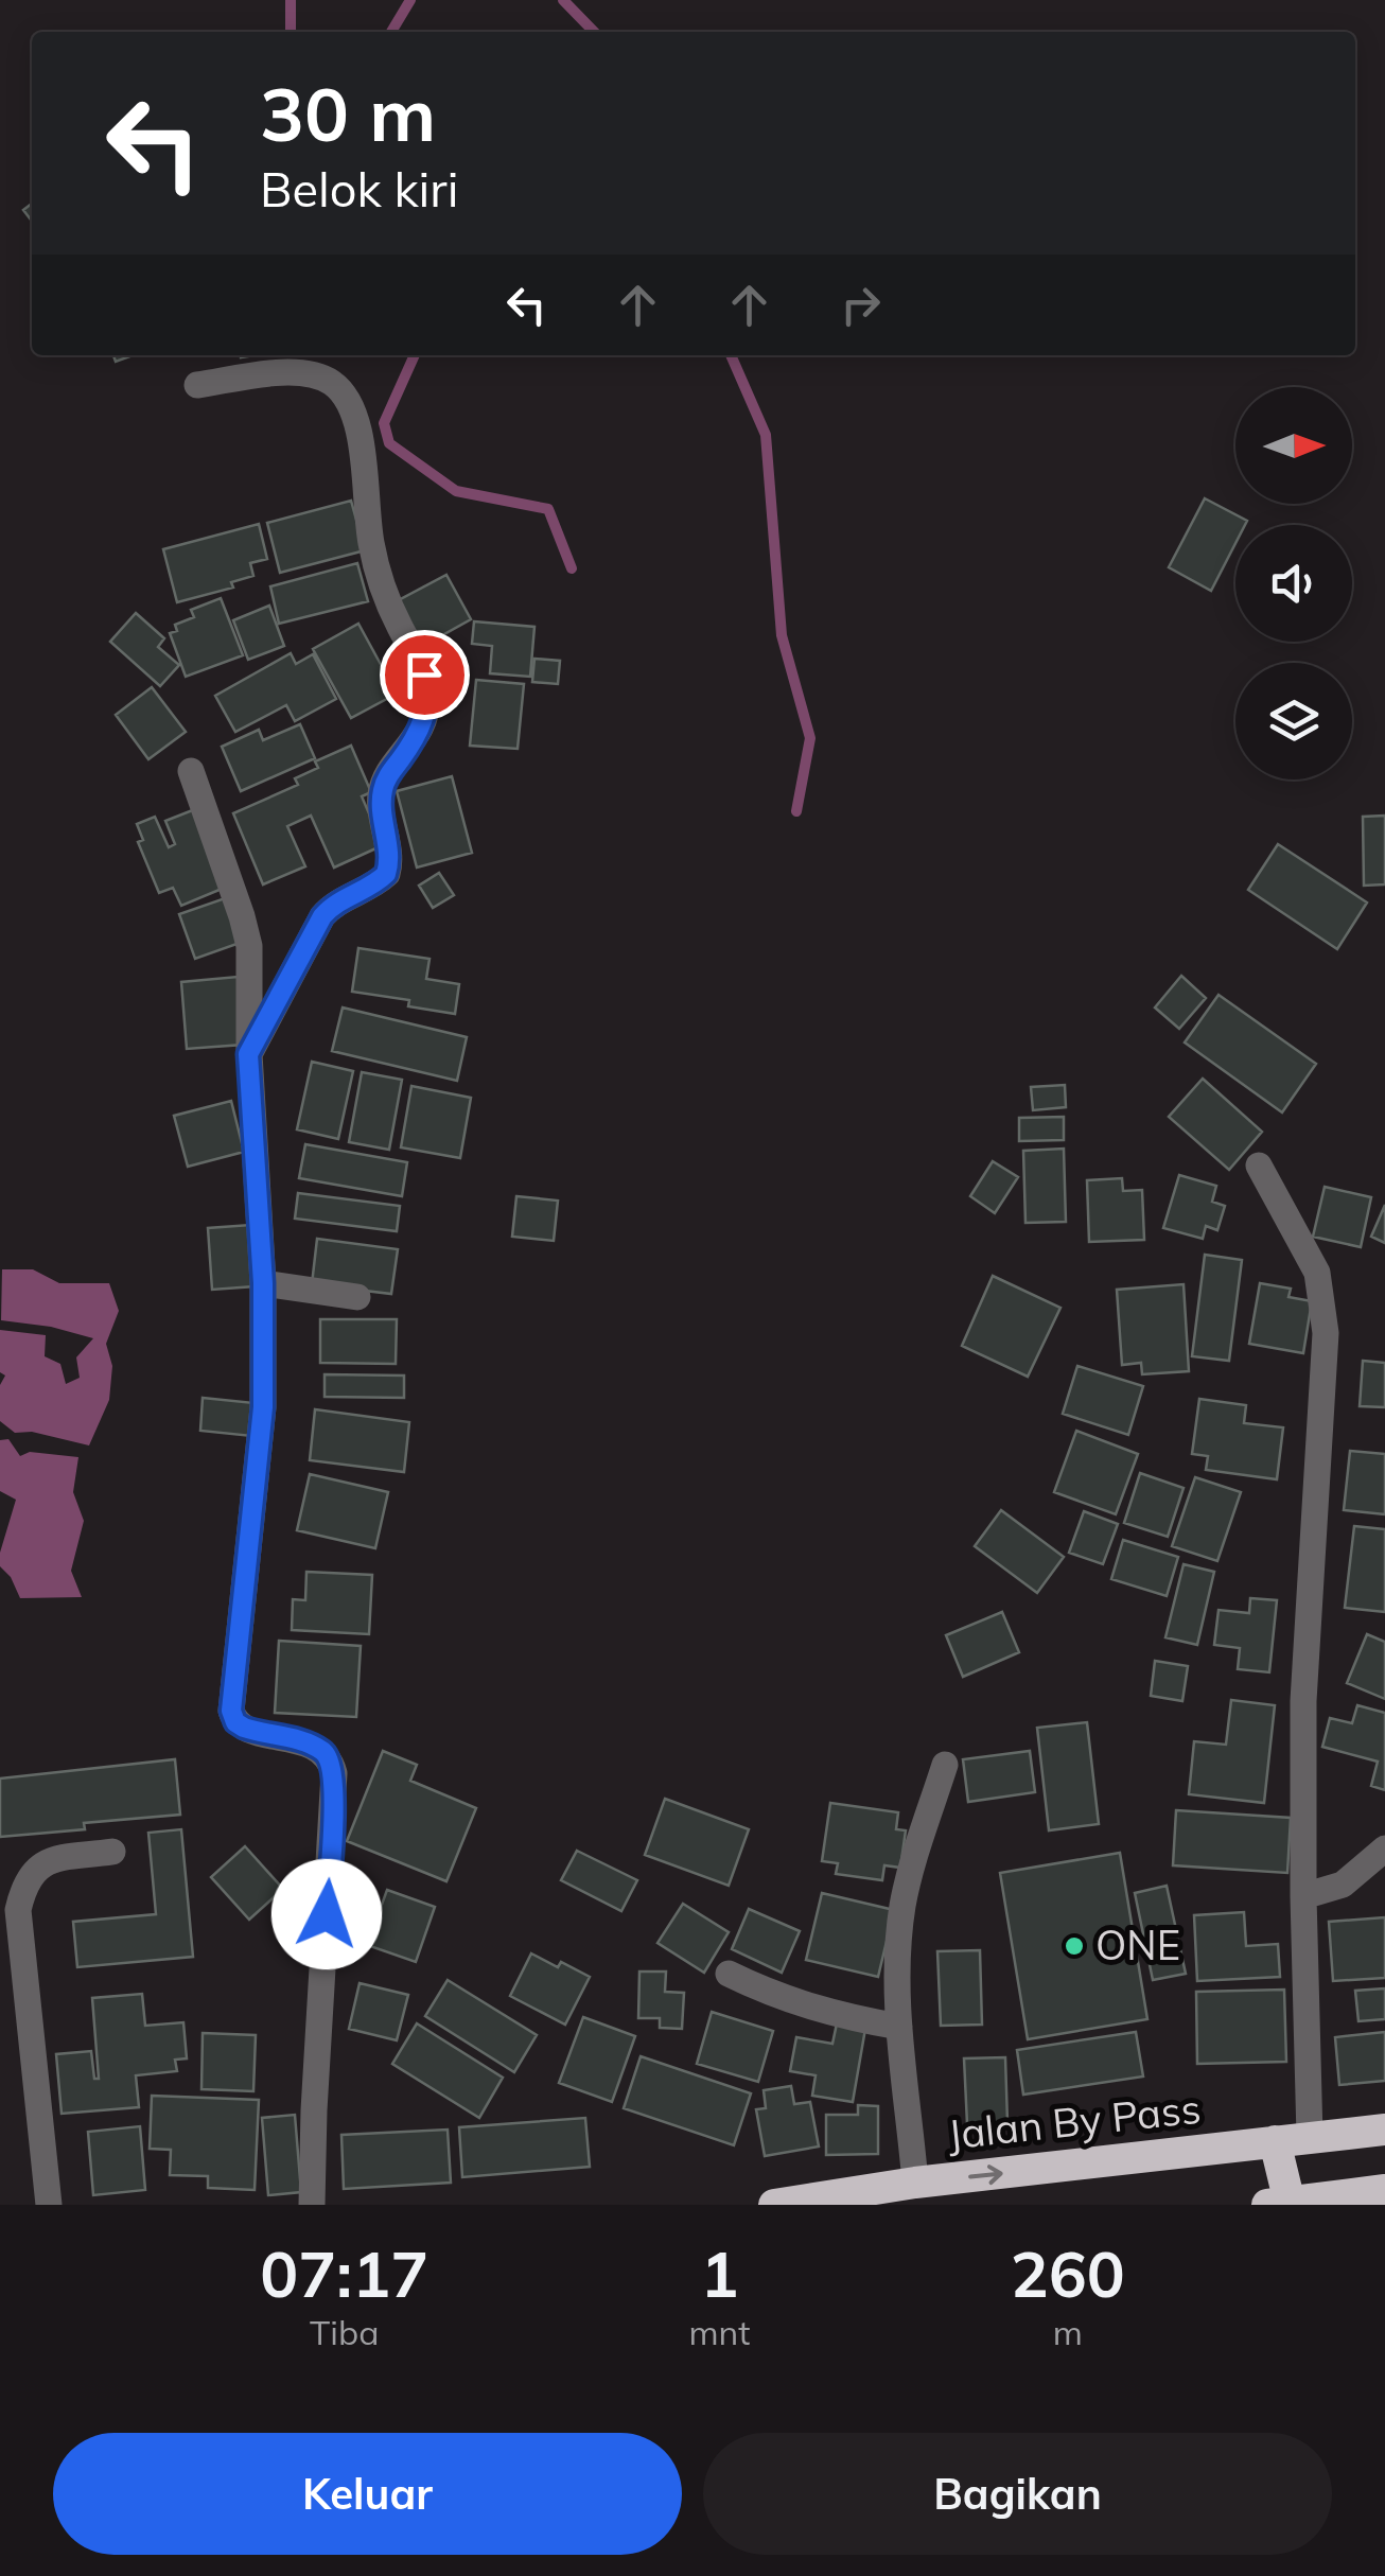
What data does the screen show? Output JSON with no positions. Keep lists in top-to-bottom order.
{
  "streets": {
    "highway": ["Jalan By Pass"]
  },
  "one_way": ["Jalan By Pass"],
  "places": ["ONE"],
  "north": "right",
  "page": {
    "turn": ["30 m", "Belok kiri"],
    "eta": [
      "07:17",
      "Tiba",
      "1",
      "mnt",
      "260",
      "m"
    ],
    "buttons": ["Keluar", "Bagikan"]
  }
}
